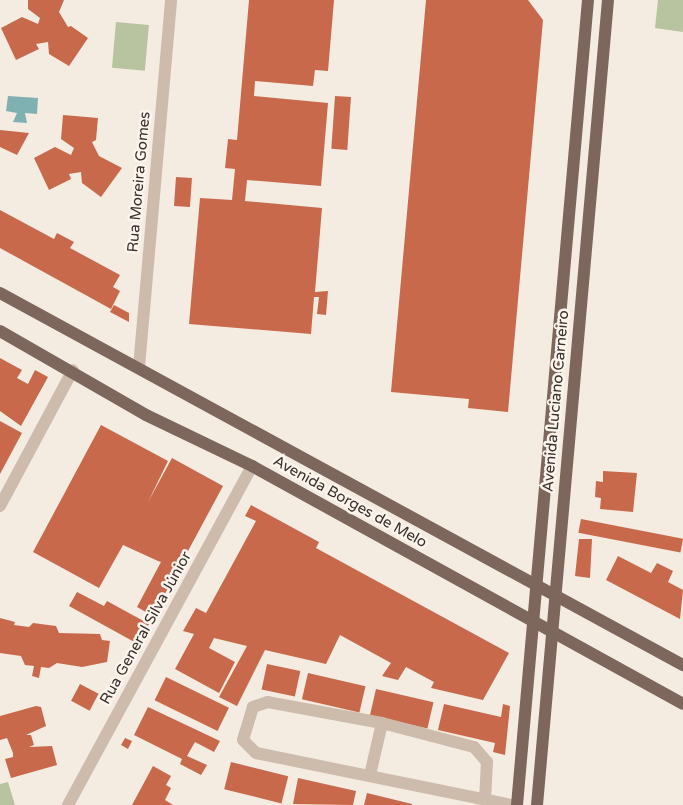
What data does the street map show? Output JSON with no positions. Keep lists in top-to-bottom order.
{
  "streets": {
    "main road": ["Avenida Luciano Carneiro", "Avenida Borges de Melo"],
    "street": ["Rua Moreira Gomes", "Rua General Silva Júnior"]
  },
  "crossings": [
    ["Rua Moreira Gomes", "Avenida Borges de Melo"],
    ["Avenida Luciano Carneiro", "Avenida Borges de Melo"],
    ["Avenida Borges de Melo", "Rua General Silva Júnior"]
  ]
}
